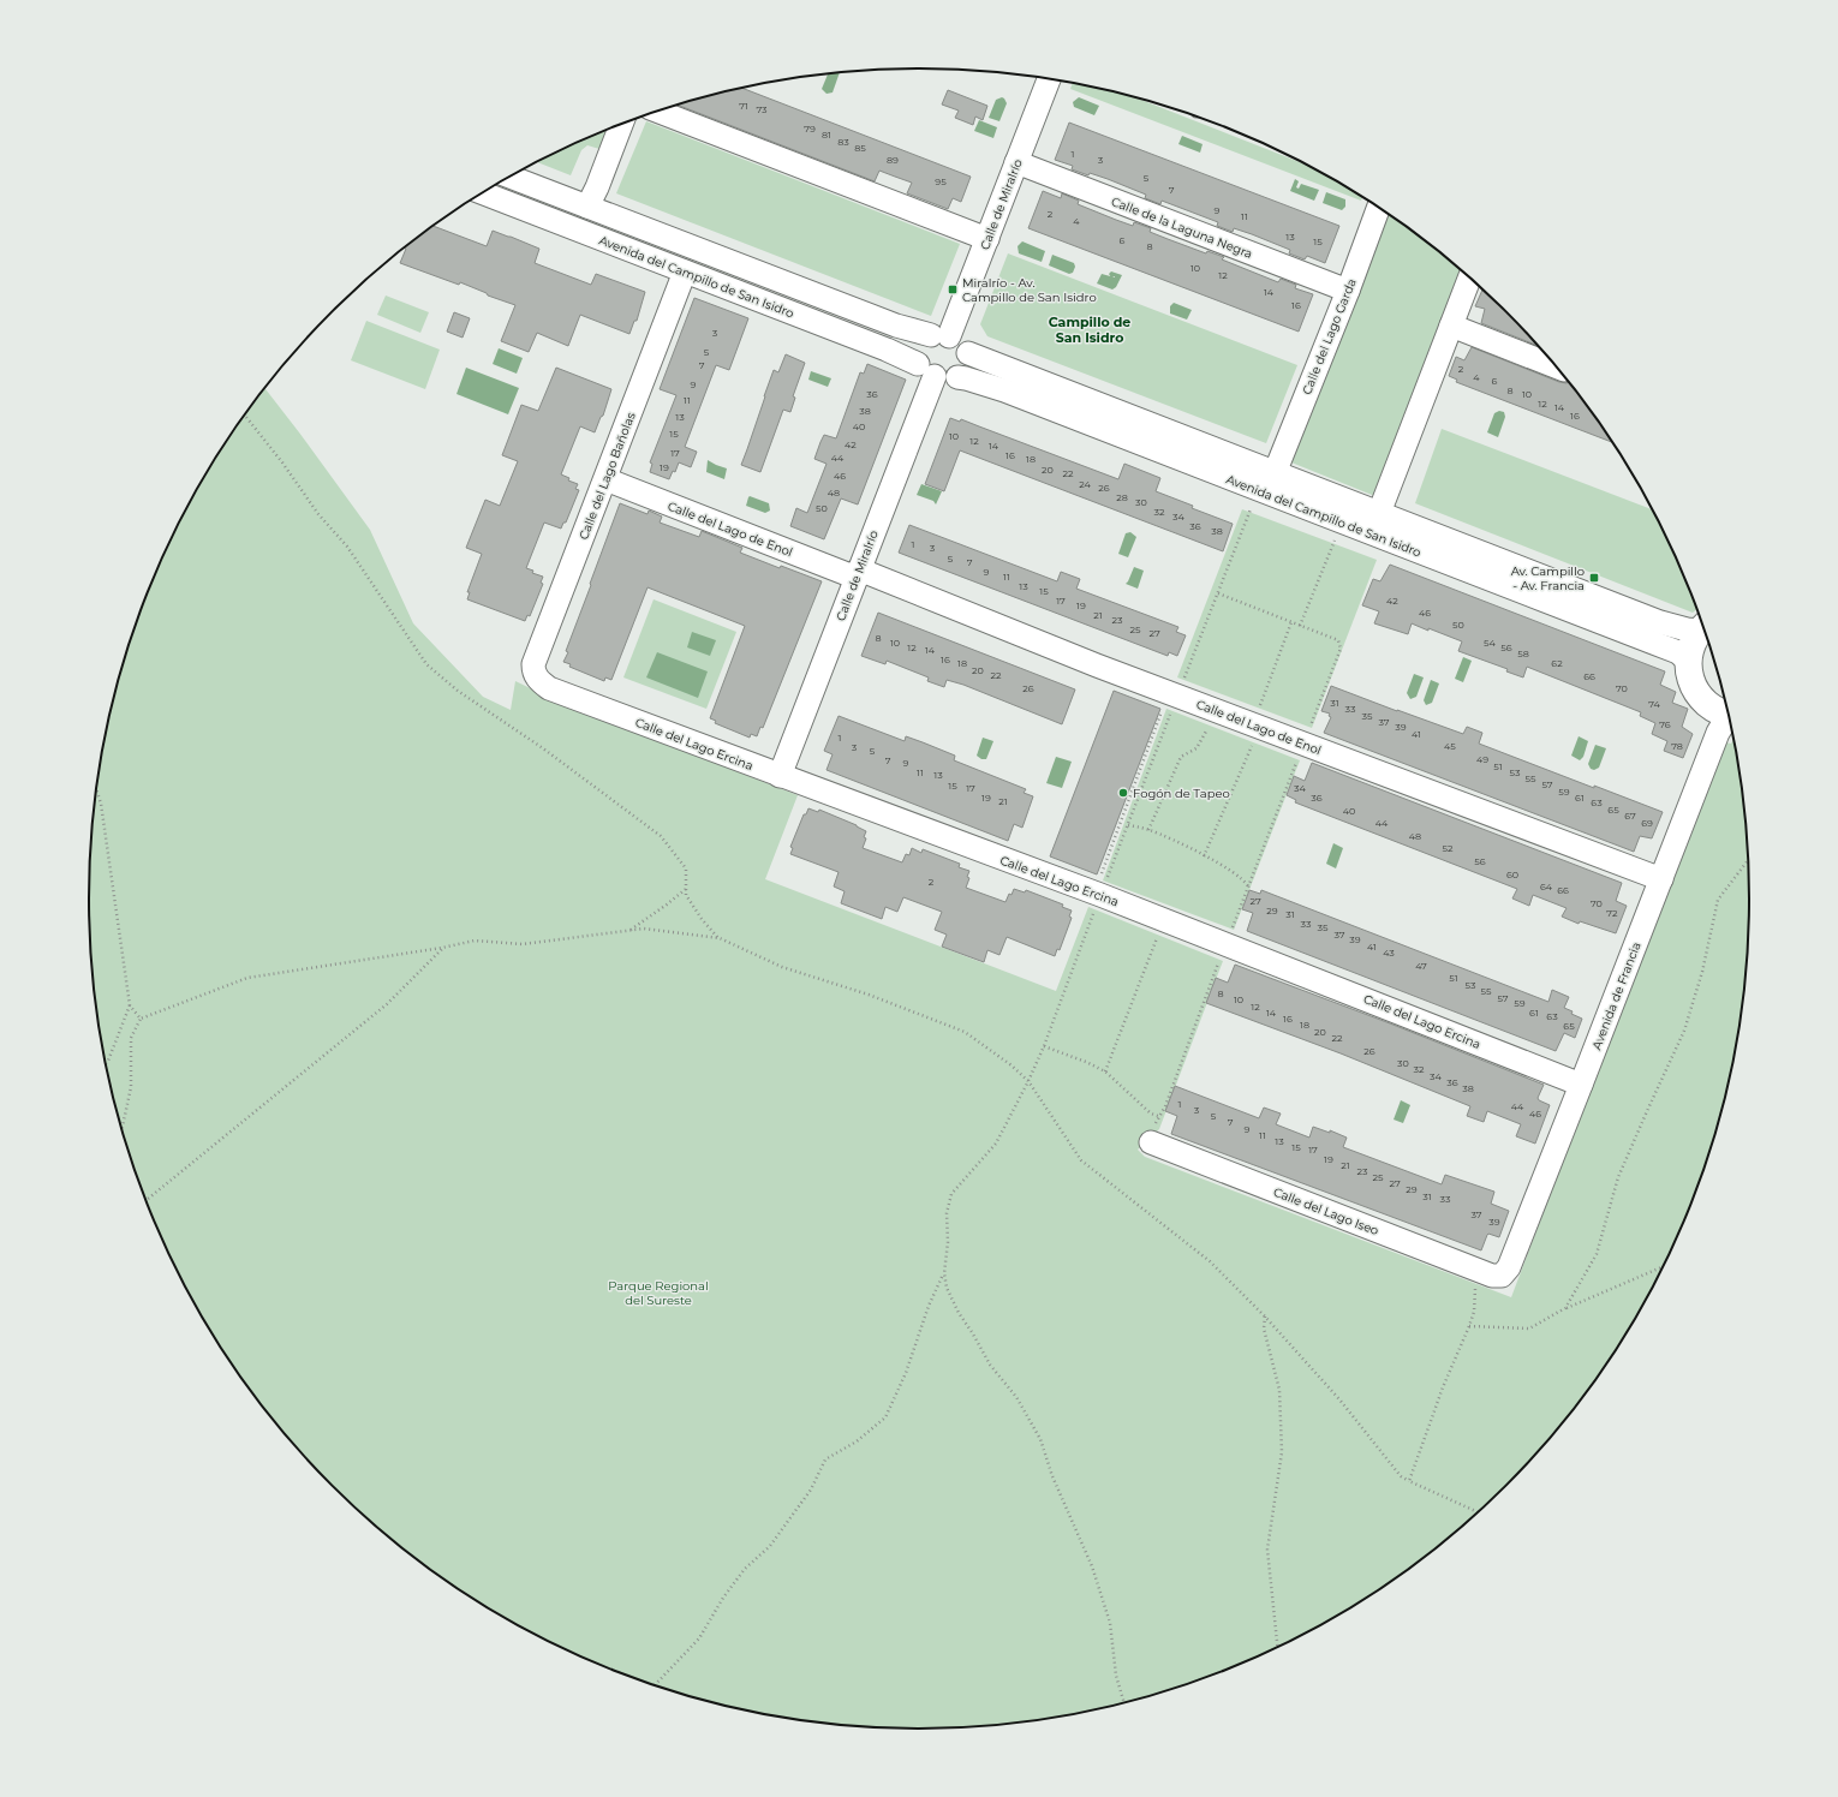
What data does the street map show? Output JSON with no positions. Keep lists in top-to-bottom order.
{
  "streets": {
    "street": [
      "Calle de Miralrío",
      "Calle de la Laguna Negra",
      "Avenida del Campillo de San Isidro",
      "Calle del Lago Garda",
      "Calle del Lago Bañolas",
      "Calle del Lago de Enol",
      "Calle del Lago Ercina",
      "Avenida de Francia",
      "Calle del Lago Iseo"
    ]
  },
  "crossings": [
    ["Calle de Miralrío", "Calle de la Laguna Negra"],
    ["Calle de Miralrío", "Avenida del Campillo de San Isidro"],
    ["Calle de Miralrío", "Calle del Lago de Enol"],
    ["Calle de Miralrío", "Calle del Lago Ercina"],
    ["Calle de la Laguna Negra", "Calle del Lago Garda"],
    ["Avenida del Campillo de San Isidro", "Calle del Lago Garda"],
    ["Avenida del Campillo de San Isidro", "Calle del Lago Bañolas"],
    ["Calle del Lago Bañolas", "Calle del Lago de Enol"],
    ["Calle del Lago Bañolas", "Calle del Lago Ercina"],
    ["Calle del Lago de Enol", "Avenida de Francia"],
    ["Calle del Lago Ercina", "Avenida de Francia"],
    ["Avenida de Francia", "Calle del Lago Iseo"]
  ],
  "districts": ["Campillo de San Isidro"],
  "parks": ["Parque Regional del Sureste"],
  "places": {
    "transit": ["Miralrío - Av. Campillo de San Isidro", "Av. Campillo - Av. Francia"],
    "other": ["Fogón de Tapeo"]
  },
  "house_numbers": [
    "71",
    "73",
    "79",
    "81",
    "83",
    "85",
    "1",
    "89",
    "3",
    "5",
    "95",
    "7",
    "9",
    "2",
    "11",
    "4",
    "13",
    "6",
    "15",
    "8",
    "10",
    "12",
    "14",
    "16",
    "3",
    "5",
    "7",
    "2",
    "4",
    "6",
    "9",
    "8",
    "36",
    "10",
    "11",
    "12",
    "14",
    "38",
    "16",
    "13",
    "40",
    "15",
    "10",
    "12",
    "42",
    "14",
    "17",
    "16",
    "44",
    "18",
    "19",
    "20",
    "22",
    "46",
    "24",
    "26",
    "48",
    "28",
    "30",
    "50",
    "32",
    "34",
    "36",
    "38",
    "1",
    "3",
    "5",
    "7",
    "9",
    "11",
    "13",
    "15",
    "17",
    "42",
    "19",
    "46",
    "21",
    "23",
    "50",
    "25",
    "27",
    "8",
    "10",
    "54",
    "12",
    "56",
    "14",
    "58",
    "16",
    "18",
    "62",
    "20",
    "22",
    "66",
    "26",
    "70",
    "31",
    "74",
    "33",
    "35",
    "37",
    "76",
    "39",
    "41",
    "1",
    "45",
    "78",
    "3",
    "5",
    "49",
    "7",
    "9",
    "51",
    "11",
    "53",
    "13",
    "55",
    "57",
    "15",
    "17",
    "34",
    "59",
    "19",
    "36",
    "61",
    "21",
    "63",
    "65",
    "40",
    "67",
    "44",
    "69",
    "48",
    "52",
    "56",
    "60",
    "2",
    "64",
    "66",
    "27",
    "70",
    "29",
    "72",
    "31",
    "33",
    "35",
    "37",
    "39",
    "41",
    "43",
    "47",
    "51",
    "53",
    "55",
    "8",
    "57",
    "10",
    "59",
    "12",
    "14",
    "61",
    "63",
    "16",
    "18",
    "65",
    "20",
    "22",
    "26",
    "30",
    "32",
    "34",
    "36",
    "38",
    "1",
    "44",
    "3",
    "46",
    "5",
    "7",
    "9",
    "11",
    "13",
    "15",
    "17",
    "19",
    "21",
    "23",
    "25",
    "27",
    "29",
    "31",
    "33",
    "37",
    "39"
  ]
}
